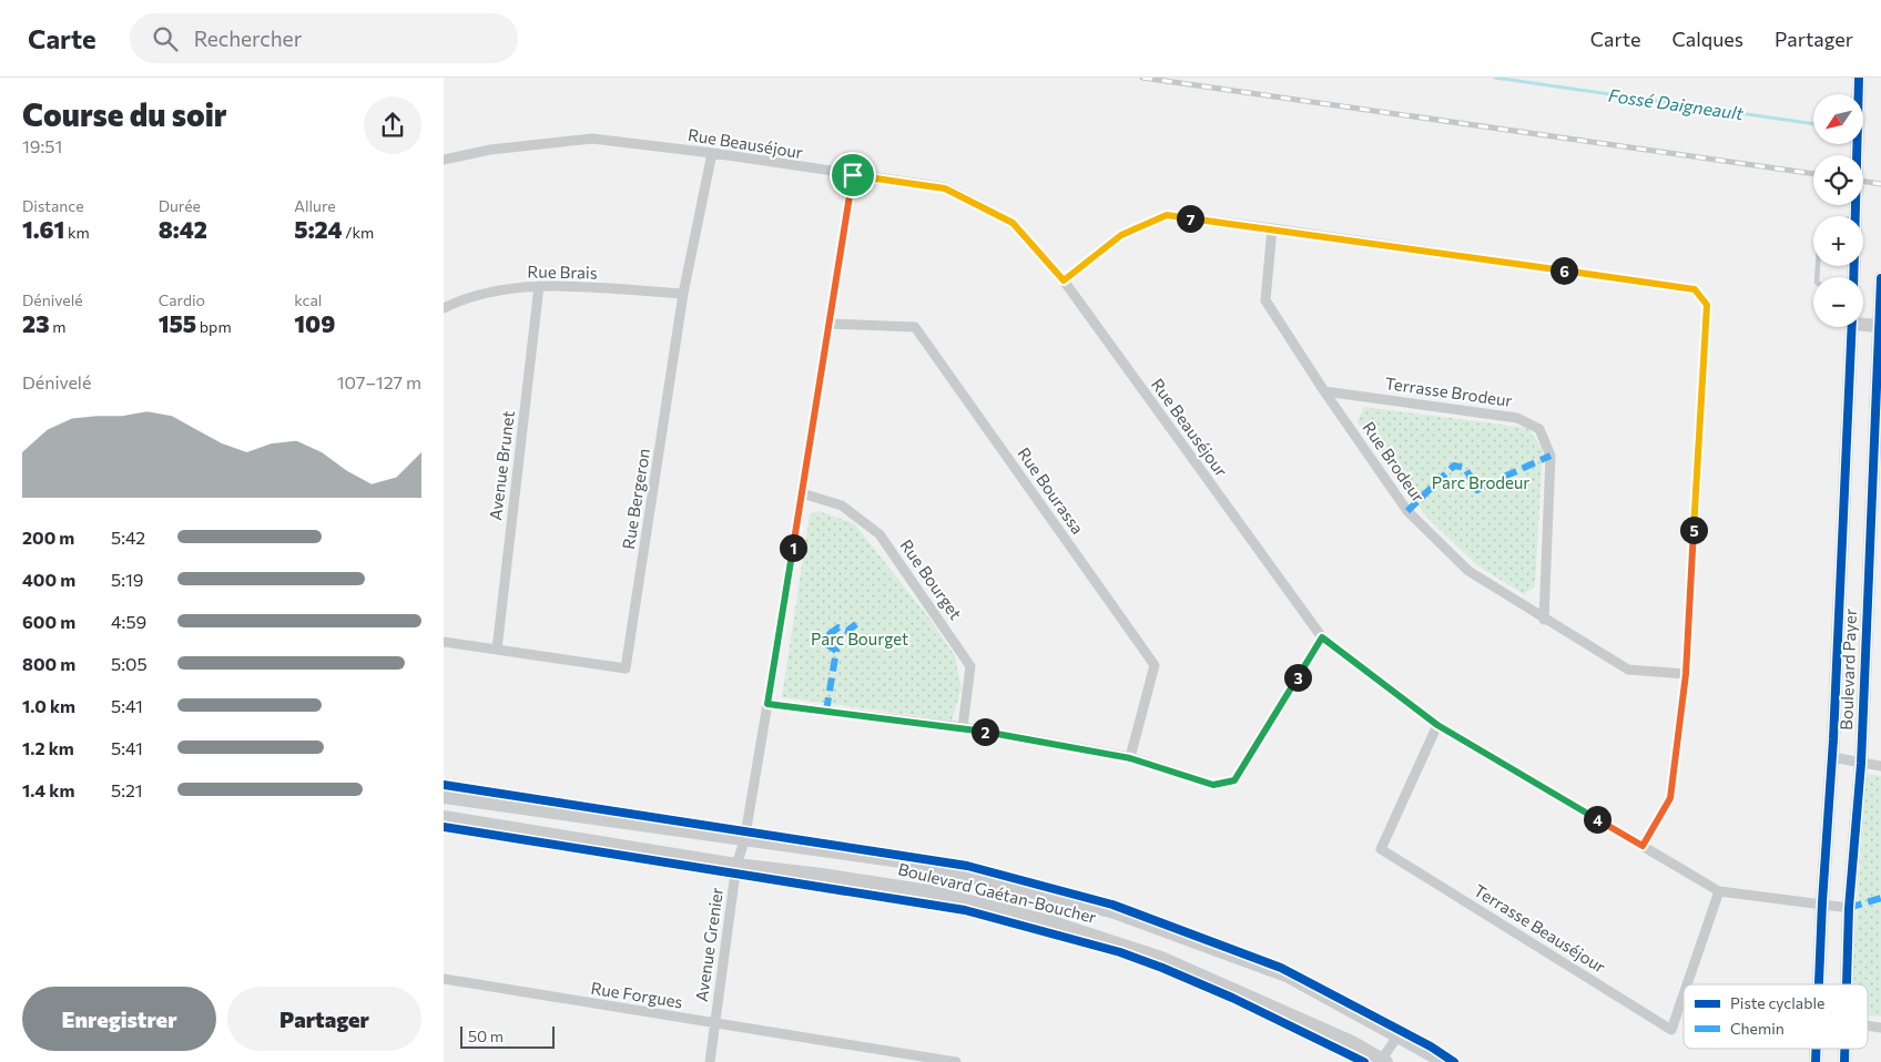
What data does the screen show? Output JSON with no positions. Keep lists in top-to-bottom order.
{
  "streets": {
    "main road": ["Boulevard Payer", "Boulevard Gaétan-Boucher"],
    "street": [
      "Rue Beauséjour",
      "Rue Brais",
      "Terrasse Brodeur",
      "Rue Brodeur",
      "Avenue Brunet",
      "Rue Bourassa",
      "Rue Bergeron",
      "Rue Bourget",
      "Terrasse Beauséjour",
      "Avenue Grenier",
      "Rue Forgues"
    ]
  },
  "crossings": [
    ["Rue Beauséjour", "Rue Bergeron"],
    ["Rue Beauséjour", "Boulevard Payer"],
    ["Rue Beauséjour", "Terrasse Beauséjour"],
    ["Rue Beauséjour", "Avenue Grenier"],
    ["Rue Brais", "Avenue Brunet"],
    ["Rue Brais", "Rue Bergeron"],
    ["Terrasse Brodeur", "Rue Brodeur"],
    ["Avenue Brunet", "Rue Bergeron"],
    ["Rue Bourassa", "Avenue Grenier"],
    ["Rue Bourget", "Avenue Grenier"],
    ["Boulevard Gaétan-Boucher", "Avenue Grenier"],
    ["Avenue Grenier", "Rue Forgues"]
  ],
  "water": ["Fossé Daigneault"],
  "parks": ["Parc Brodeur", "Parc Bourget"],
  "legend": ["Piste cyclable", "Chemin"],
  "scale_bar": "50 m",
  "north": "bottom left",
  "page": {
    "header": "Carte",
    "search": "Rechercher",
    "nav": ["Carte", "Calques", "Partager"],
    "heading": ["Course du soir", "19:51"],
    "map_buttons": ["+", "−"],
    "stats": [
      ["Distance", "1.61 km"],
      ["Durée", "8:42"],
      ["Allure", "5:24 /km"],
      ["Dénivelé", "23 m"],
      ["Cardio", "155 bpm"],
      ["kcal", "109"]
    ],
    "pins": [
      "7",
      "6",
      "5",
      "1",
      "3",
      "2",
      "4"
    ],
    "chart": ["Dénivelé", "107–127 m"],
    "list": [
      {
        "name": "200 m",
        "note": "5:42"
      },
      {
        "name": "400 m",
        "note": "5:19"
      },
      {
        "name": "600 m",
        "note": "4:59"
      },
      {
        "name": "800 m",
        "note": "5:05"
      },
      {
        "name": "1.0 km",
        "note": "5:41"
      },
      {
        "name": "1.2 km",
        "note": "5:41"
      },
      {
        "name": "1.4 km",
        "note": "5:21"
      }
    ],
    "buttons": ["Enregistrer", "Partager"],
    "scale": "50 m"
  }
}
